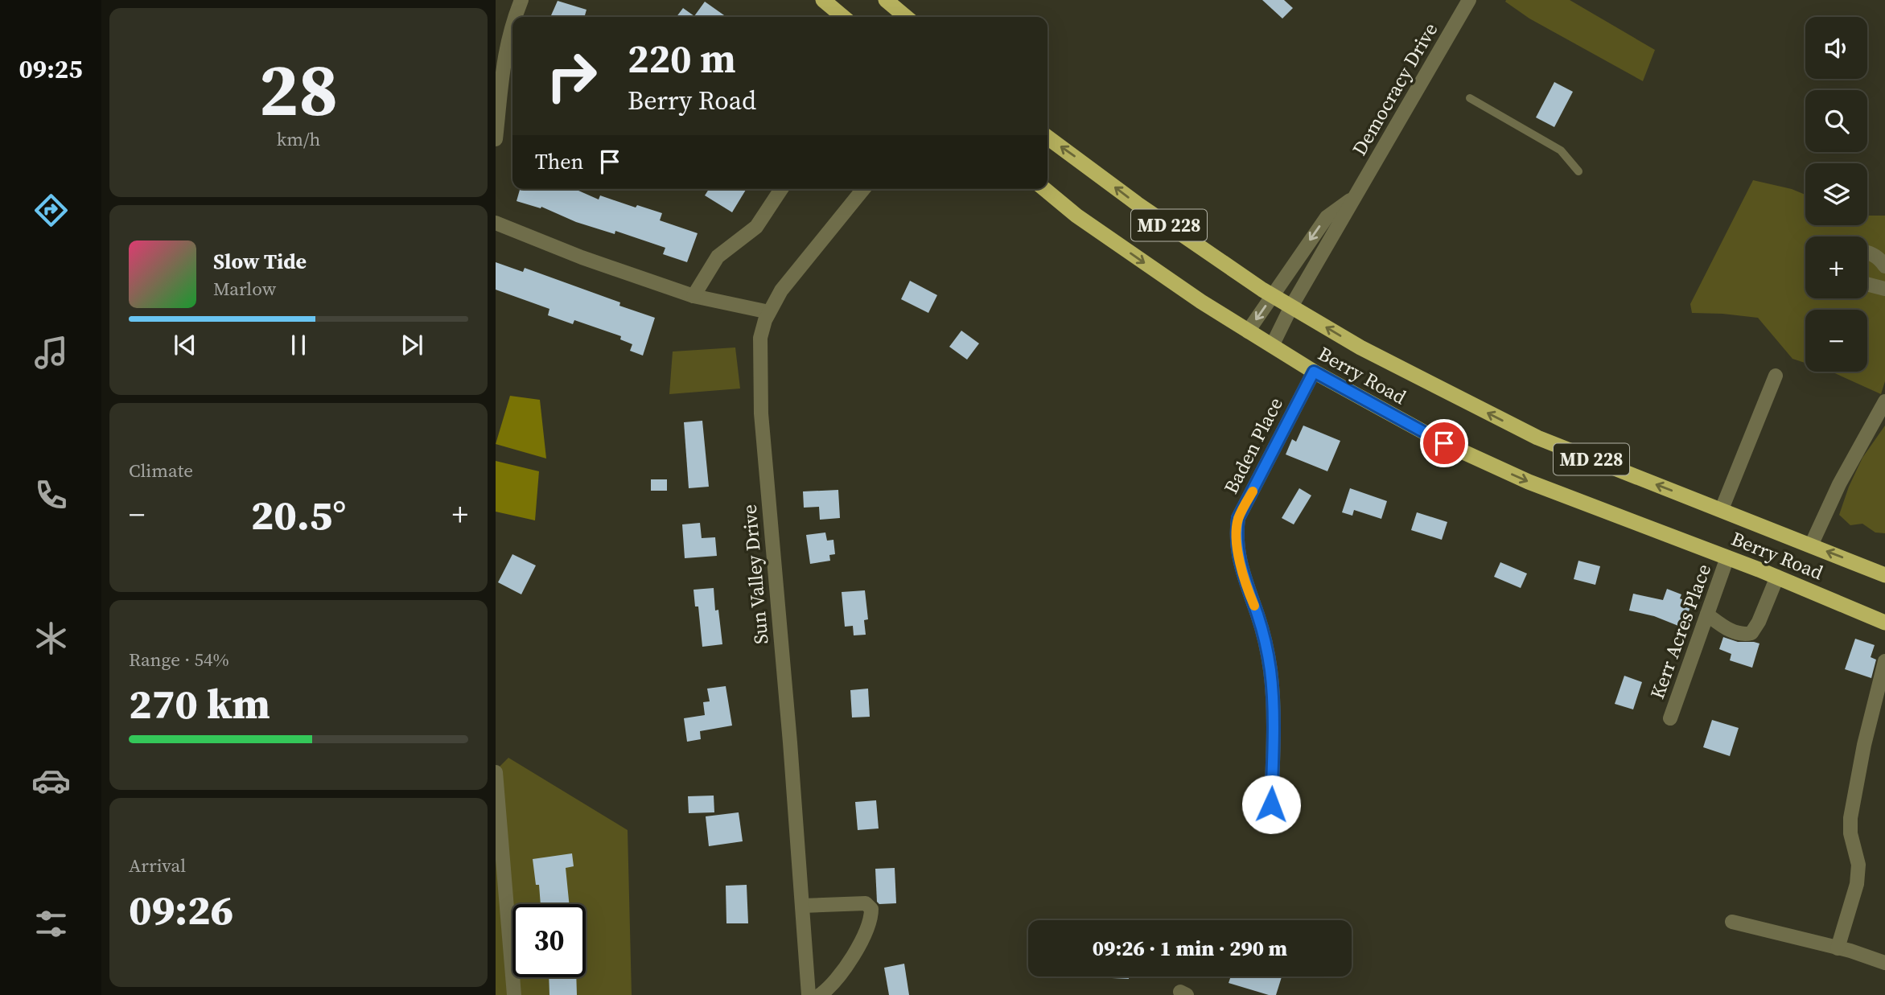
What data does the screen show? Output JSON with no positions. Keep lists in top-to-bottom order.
{
  "streets": {
    "highway": ["MD 228", "Berry Road"],
    "street": [
      "Democracy Drive",
      "Baden Place",
      "Sun Valley Drive",
      "Kerr Acres Place"
    ]
  },
  "crossings": [
    ["Democracy Drive", "Berry Road"],
    ["Berry Road", "Baden Place"],
    ["Berry Road", "Kerr Acres Place"]
  ],
  "page": {
    "tabs": "09:25",
    "tile": [
      ["28", "km/h"],
      "Climate",
      ["Range · 54%", "270 km"],
      ["Arrival", "09:26"]
    ],
    "map_buttons": ["+", "−"],
    "turn": ["220 m", "Berry Road"],
    "then": "Then",
    "song": ["Slow Tide", "Marlow"],
    "heat": ["−", "20.5°", "+"],
    "limit": "30",
    "trip": "09:26 · 1 min · 290 m"
  }
}
